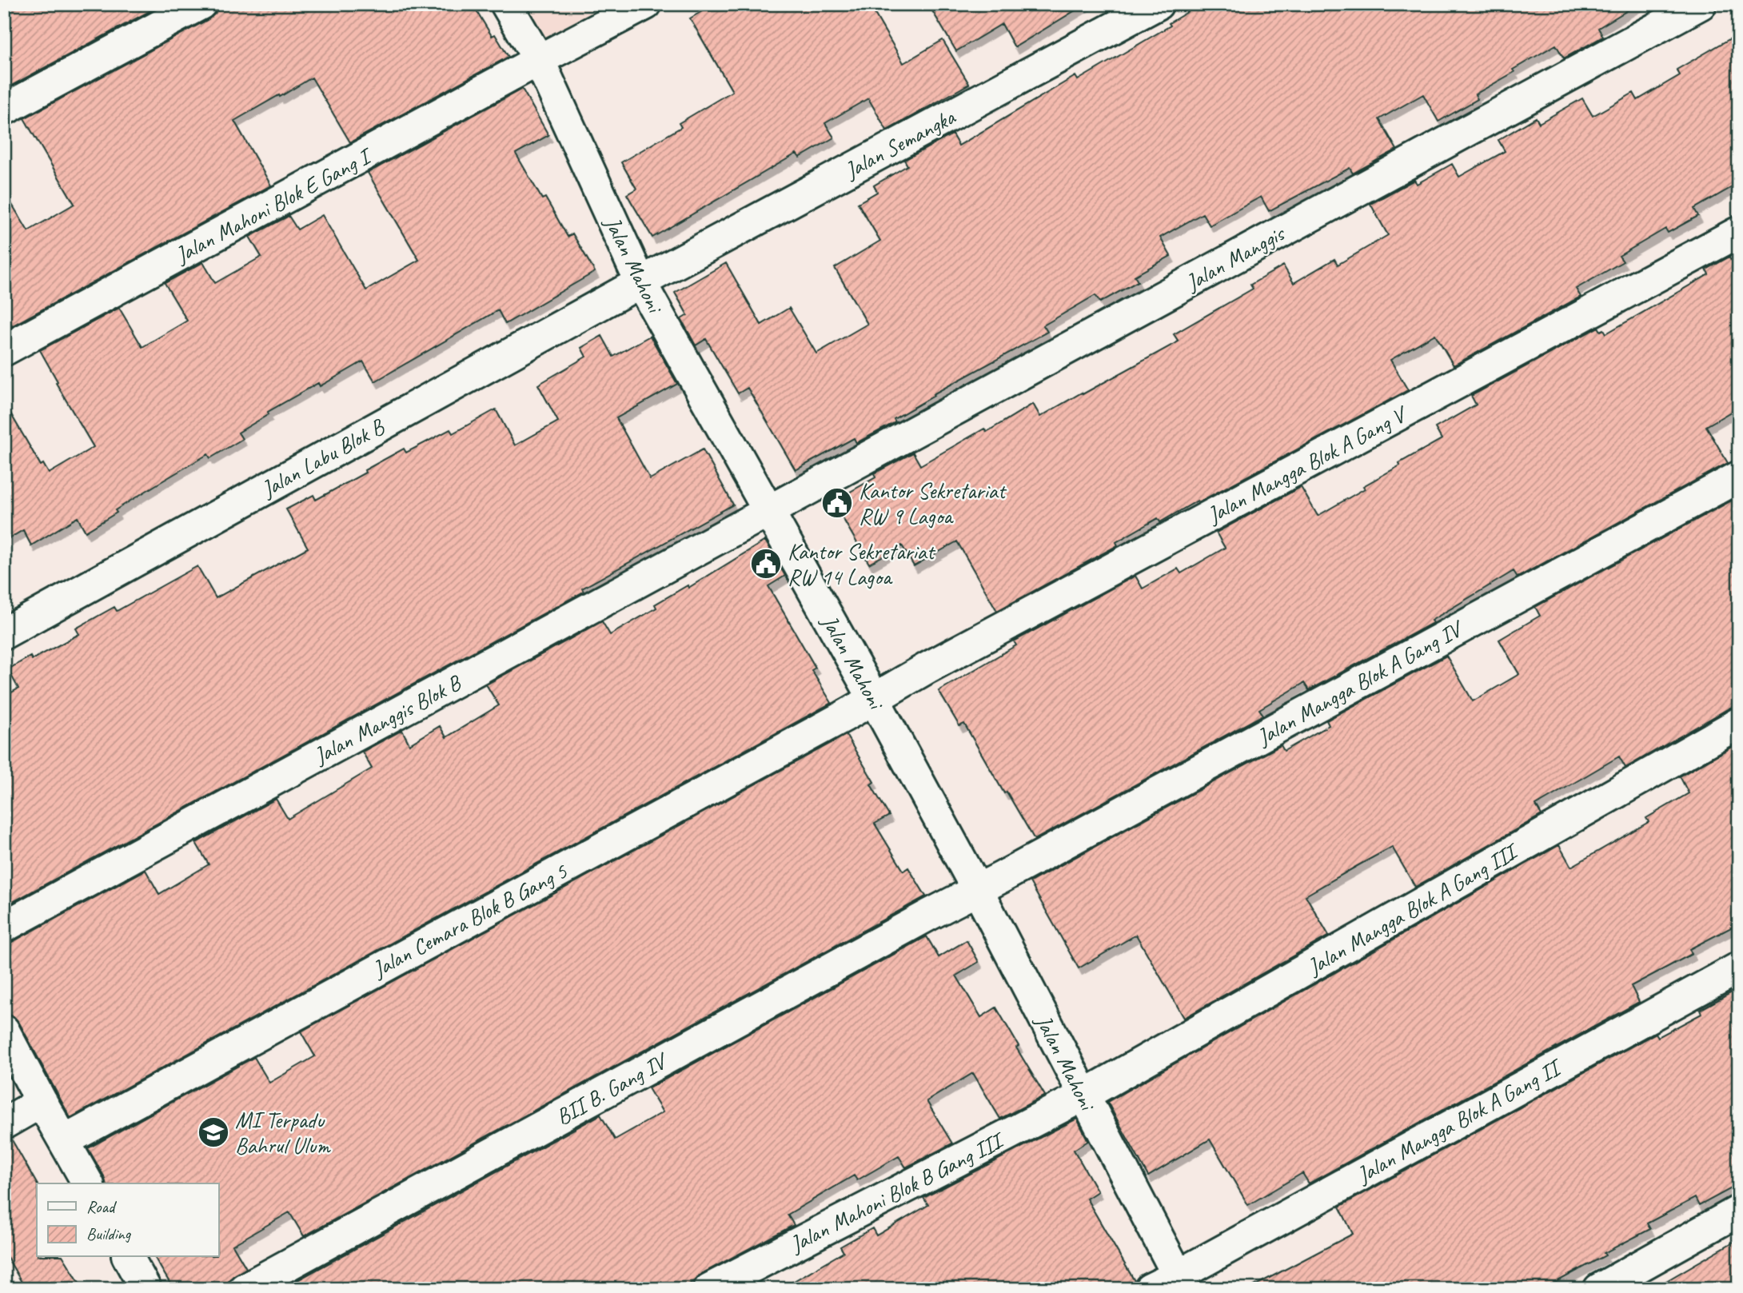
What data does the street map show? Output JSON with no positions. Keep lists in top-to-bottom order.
{
  "streets": {
    "street": [
      "Jalan Semangka",
      "Jalan Mahoni Blok E Gang I",
      "Jalan Manggis",
      "Jalan Mahoni",
      "Jalan Labu Blok B",
      "Jalan Mangga Blok A Gang V",
      "Jalan Mangga Blok A Gang IV",
      "Jalan Manggis Blok B",
      "Jalan Mangga Blok A Gang III",
      "Jalan Cemara Blok B Gang 5",
      "BII B. Gang IV",
      "Jalan Mangga Blok A Gang II",
      "Jalan Mahoni Blok B Gang III"
    ]
  },
  "crossings": [
    ["Jalan Semangka", "Jalan Mahoni"],
    ["Jalan Semangka", "Jalan Labu Blok B"],
    ["Jalan Mahoni Blok E Gang I", "Jalan Mahoni"],
    ["Jalan Manggis", "Jalan Mahoni"],
    ["Jalan Manggis", "Jalan Manggis Blok B"],
    ["Jalan Mahoni", "Jalan Labu Blok B"],
    ["Jalan Mahoni", "Jalan Mangga Blok A Gang V"],
    ["Jalan Mahoni", "Jalan Mangga Blok A Gang IV"],
    ["Jalan Mahoni", "Jalan Manggis Blok B"],
    ["Jalan Mahoni", "Jalan Mangga Blok A Gang III"],
    ["Jalan Mahoni", "Jalan Cemara Blok B Gang 5"],
    ["Jalan Mahoni", "BII B. Gang IV"],
    ["Jalan Mahoni", "Jalan Mangga Blok A Gang II"],
    ["Jalan Mahoni", "Jalan Mahoni Blok B Gang III"],
    ["Jalan Mangga Blok A Gang V", "Jalan Cemara Blok B Gang 5"],
    ["Jalan Mangga Blok A Gang IV", "BII B. Gang IV"],
    ["Jalan Mangga Blok A Gang III", "Jalan Mahoni Blok B Gang III"]
  ],
  "places": {
    "public building": ["Kantor Sekretariat RW 9 Lagoa", "Kantor Sekretariat RW 14 Lagoa"],
    "school or university": ["MI Terpadu Bahrul Ulum"]
  },
  "legend": ["Road", "Building"]
}
